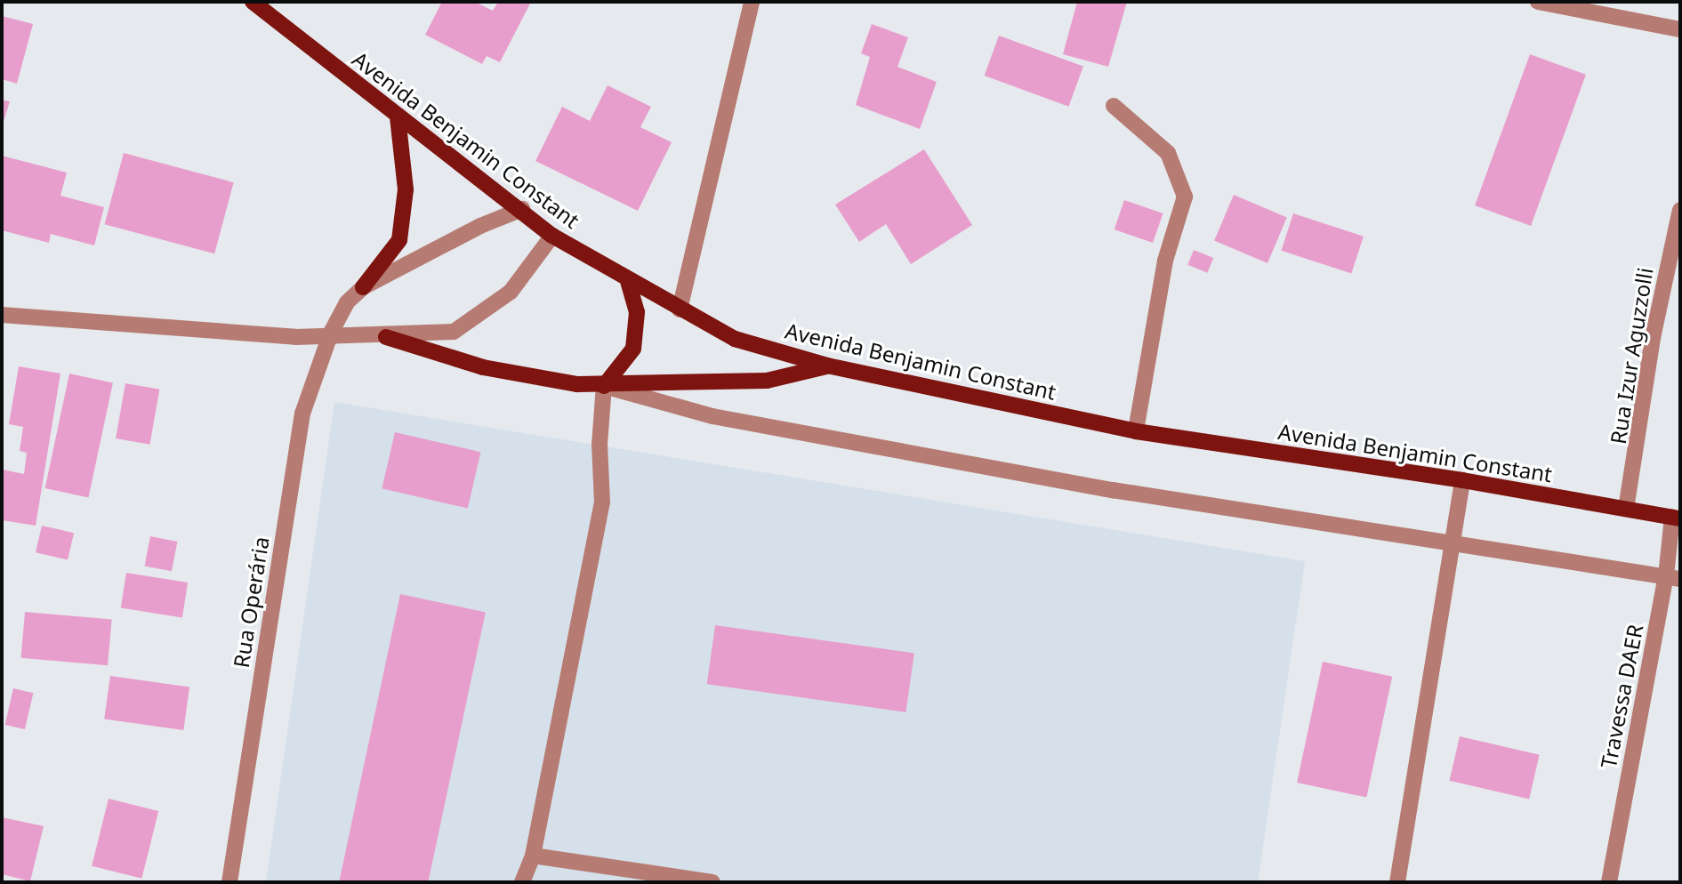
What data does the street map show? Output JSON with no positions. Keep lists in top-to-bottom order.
{
  "streets": {
    "main road": ["Avenida Benjamin Constant"],
    "street": ["Rua Izur Aguzzolli", "Rua Operária", "Travessa DAER"]
  },
  "crossings": [
    ["Avenida Benjamin Constant", "Rua Izur Aguzzolli"],
    ["Avenida Benjamin Constant", "Travessa DAER"]
  ]
}
